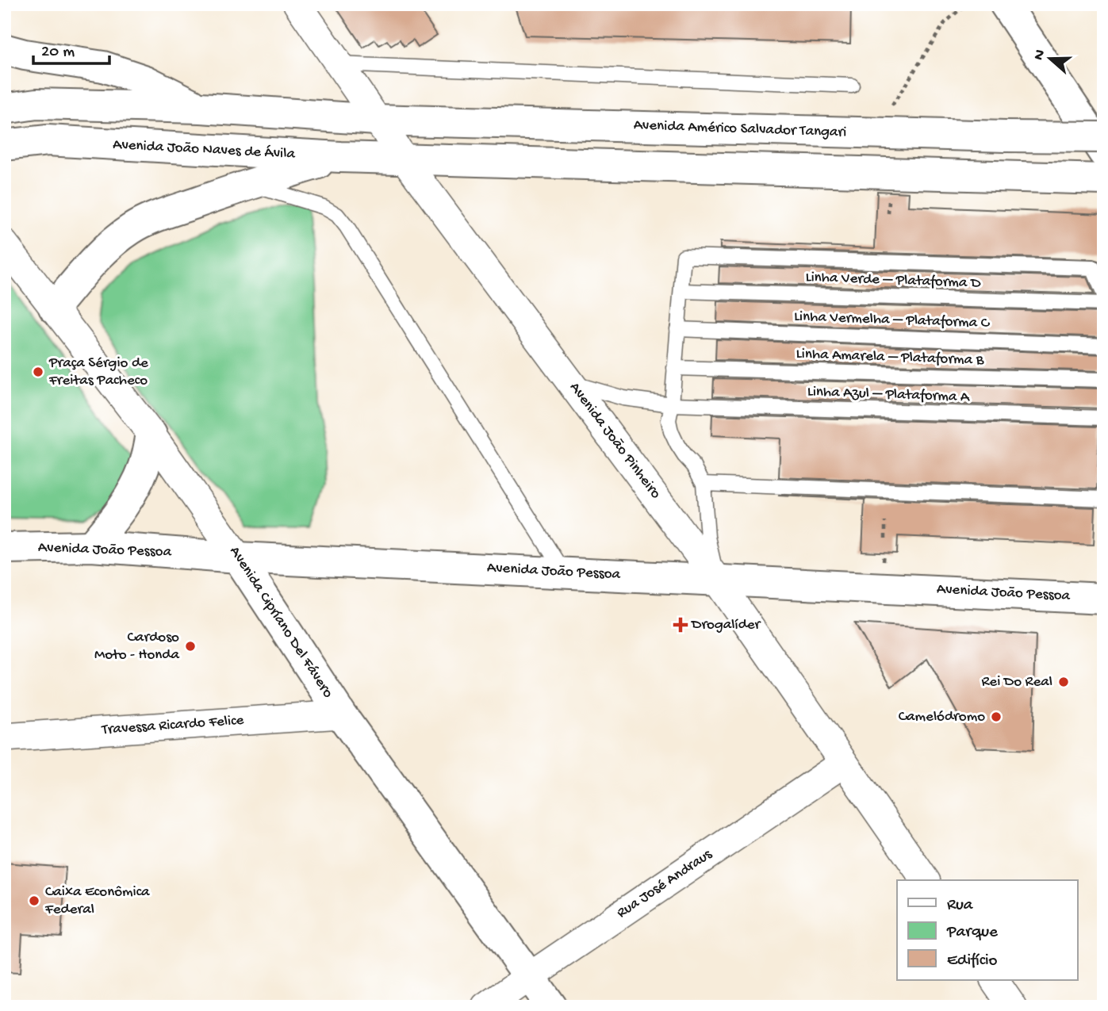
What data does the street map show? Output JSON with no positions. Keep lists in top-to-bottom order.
{
  "streets": {
    "main road": [
      "Avenida Américo Salvador Tangari",
      "Avenida João Naves de Ávila",
      "Avenida João Pessoa",
      "Avenida Cipríano Del Fávero"
    ],
    "street": ["Avenida João Pinheiro", "Travessa Ricardo Felice", "Rua José Andraus"],
    "lane": [
      "Linha Verde – Plataforma D",
      "Linha Vermelha – Plataforma C",
      "Linha Amarela – Plataforma B",
      "Linha Azul – Plataforma A"
    ]
  },
  "crossings": [
    ["Avenida Américo Salvador Tangari", "Avenida João Pinheiro"],
    ["Avenida João Naves de Ávila", "Avenida João Pinheiro"],
    ["Linha Azul – Plataforma A", "Avenida João Pinheiro"],
    ["Avenida João Pinheiro", "Avenida João Pessoa"],
    ["Avenida João Pinheiro", "Rua José Andraus"],
    ["Avenida João Pessoa", "Avenida Cipríano Del Fávero"],
    ["Avenida Cipríano Del Fávero", "Travessa Ricardo Felice"],
    ["Avenida Cipríano Del Fávero", "Rua José Andraus"]
  ],
  "places": {
    "other": [
      "Praça Sérgio de Freitas Pacheco",
      "Cardoso Moto - Honda",
      "Rei Do Real",
      "Camelódromo",
      "Caixa Econômica Federal"
    ],
    "health": ["Drogalíder"]
  },
  "legend": ["Rua", "Parque", "Edifício"],
  "scale_bar": "20 m",
  "north": "left"
}
